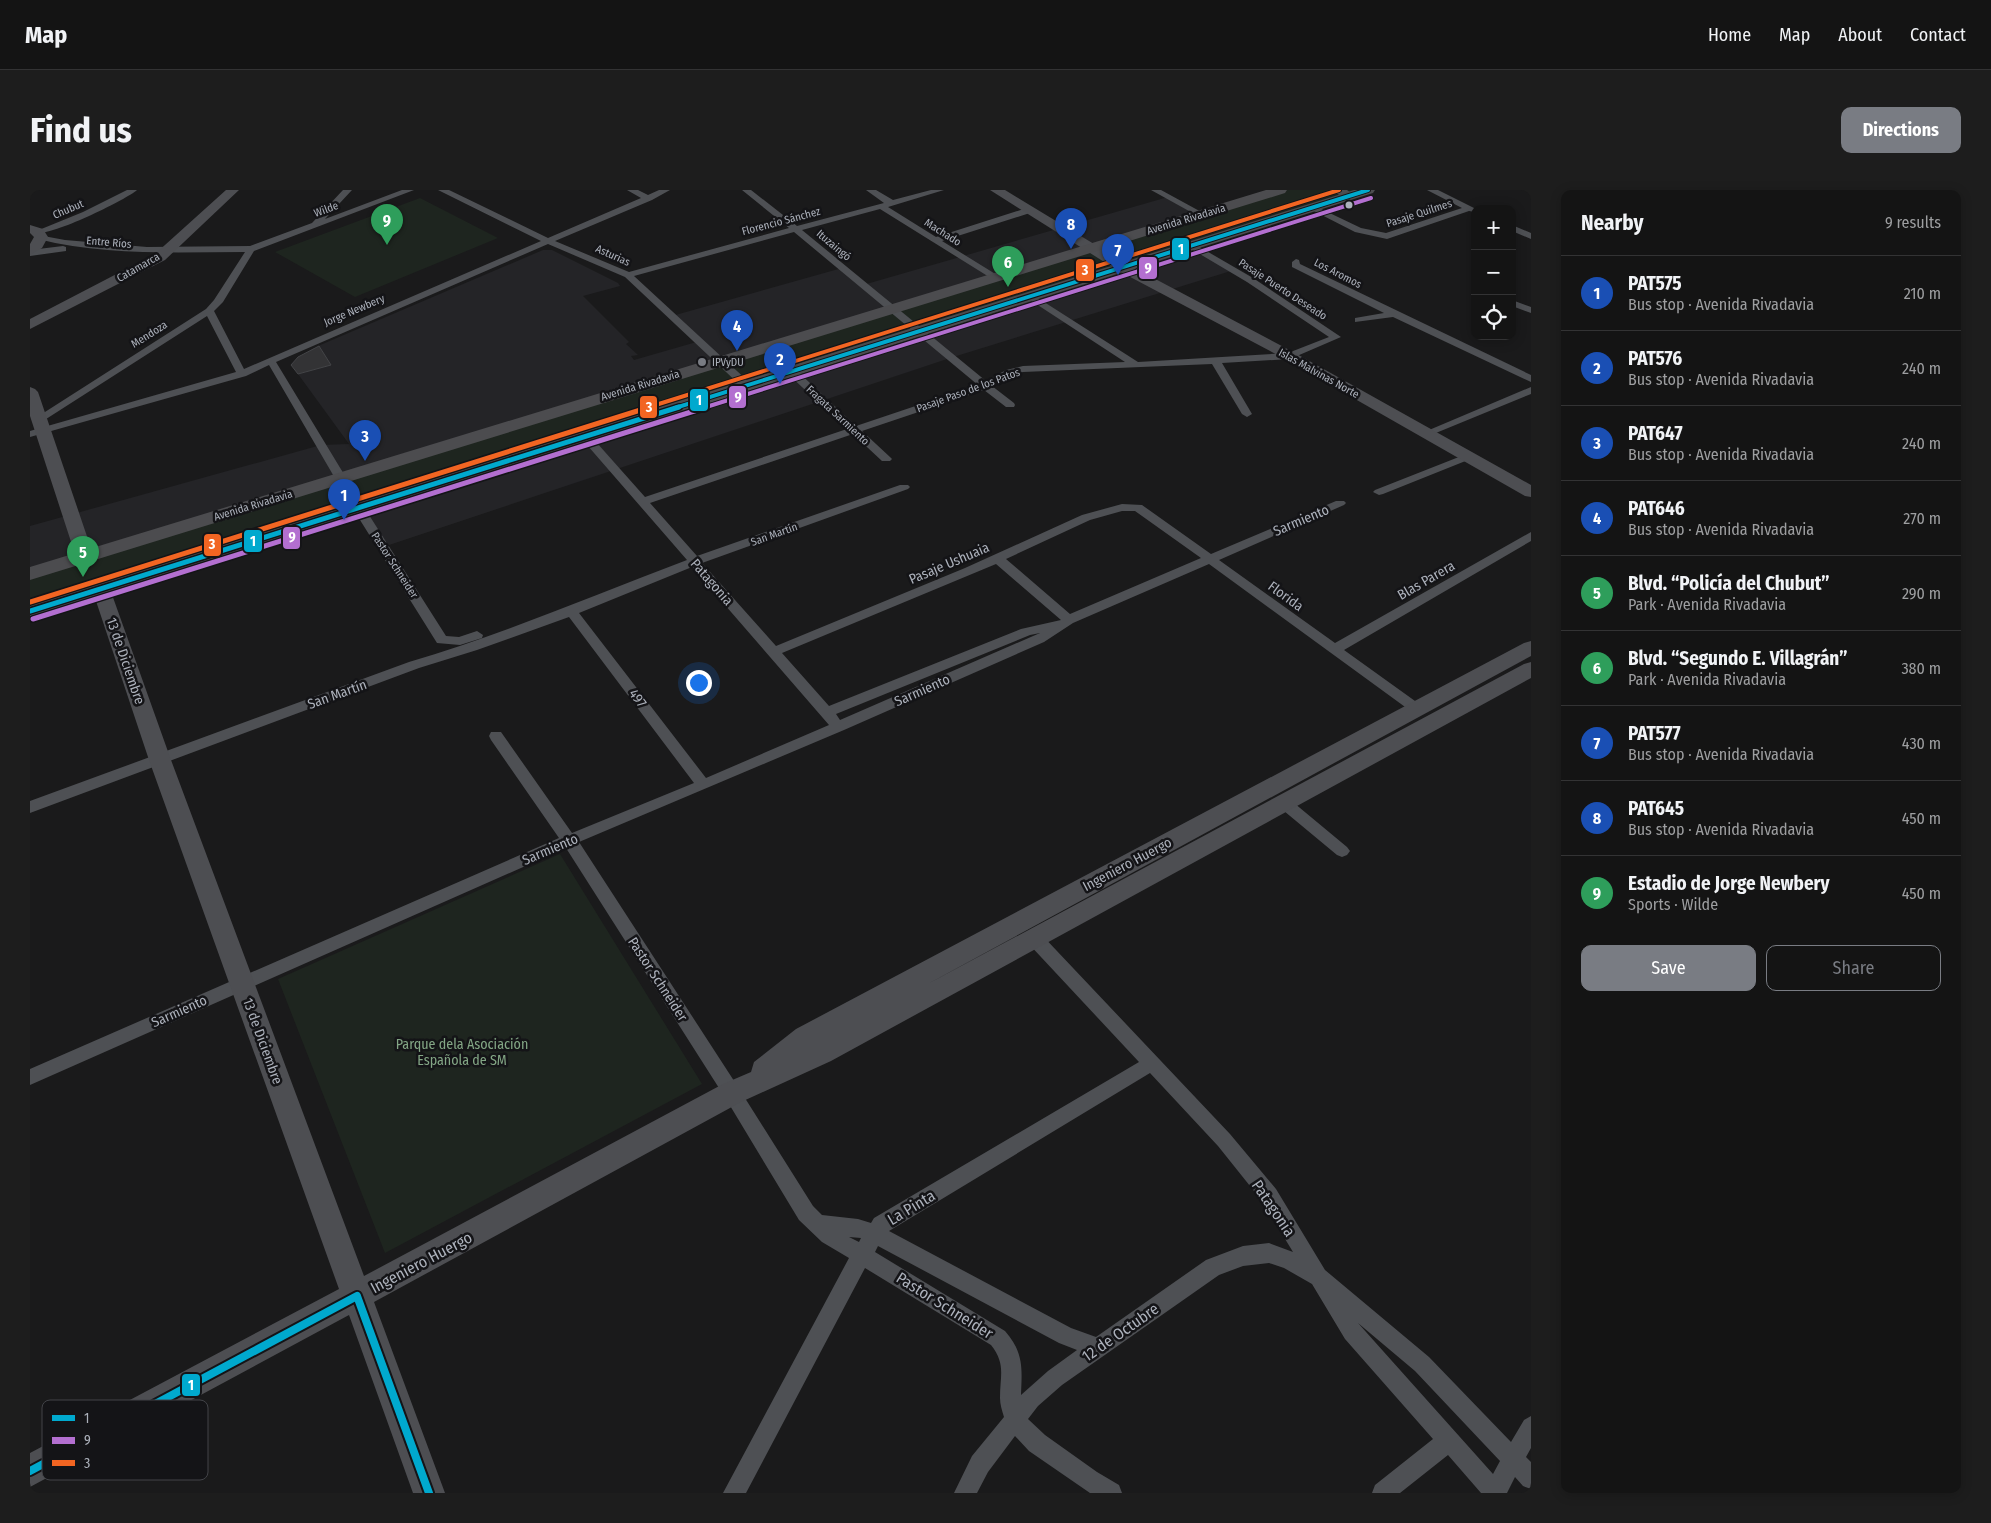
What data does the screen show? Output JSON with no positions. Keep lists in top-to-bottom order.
{
  "streets": {
    "main road": [
      "Avenida Rivadavia",
      "Catamarca",
      "Islas Malvinas Norte",
      "13 de Diciembre",
      "Ingeniero Huergo"
    ],
    "street": [
      "Chubut",
      "Wilde",
      "Pasaje Quilmes",
      "Florencio Sánchez",
      "Machado",
      "Entre Ríos",
      "Ituzaingó",
      "Asturias",
      "Los Aromos",
      "Pasaje Puerto Deseado",
      "Jorge Newbery",
      "Mendoza",
      "Pasaje Paso de los Patos",
      "Fragata Sarmiento",
      "Sarmiento",
      "San Martín",
      "Pasaje Ushuaia",
      "Pastor Schneider",
      "Blas Parera",
      "Patagonia",
      "Florida",
      "497",
      "La Pinta",
      "12 de Octubre"
    ]
  },
  "crossings": [
    ["Chubut", "Entre Ríos"],
    ["Wilde", "Entre Ríos"],
    ["Wilde", "Mendoza"],
    ["Pasaje Quilmes", "Avenida Rivadavia"],
    ["Avenida Rivadavia", "Machado"],
    ["Avenida Rivadavia", "Ituzaingó"],
    ["Avenida Rivadavia", "Asturias"],
    ["Avenida Rivadavia", "Pasaje Puerto Deseado"],
    ["Avenida Rivadavia", "Islas Malvinas Norte"],
    ["Avenida Rivadavia", "Fragata Sarmiento"],
    ["Avenida Rivadavia", "Pastor Schneider"],
    ["Avenida Rivadavia", "Patagonia"],
    ["Avenida Rivadavia", "13 de Diciembre"],
    ["Florencio Sánchez", "Machado"],
    ["Florencio Sánchez", "Ituzaingó"],
    ["Florencio Sánchez", "Asturias"],
    ["Entre Ríos", "Catamarca"],
    ["Entre Ríos", "Mendoza"],
    ["Asturias", "Jorge Newbery"],
    ["Pasaje Puerto Deseado", "Pasaje Paso de los Patos"],
    ["Jorge Newbery", "Mendoza"],
    ["Jorge Newbery", "Pastor Schneider"],
    ["Islas Malvinas Norte", "Pasaje Paso de los Patos"],
    ["Pasaje Paso de los Patos", "Fragata Sarmiento"],
    ["Pasaje Paso de los Patos", "Patagonia"],
    ["Sarmiento", "Pastor Schneider"],
    ["Sarmiento", "Patagonia"],
    ["Sarmiento", "Florida"],
    ["Sarmiento", "13 de Diciembre"],
    ["Sarmiento", "497"],
    ["San Martín", "Pastor Schneider"],
    ["San Martín", "Patagonia"],
    ["San Martín", "13 de Diciembre"],
    ["San Martín", "497"],
    ["Pasaje Ushuaia", "Patagonia"],
    ["Pasaje Ushuaia", "Florida"],
    ["Pastor Schneider", "Ingeniero Huergo"],
    ["Pastor Schneider", "La Pinta"],
    ["Pastor Schneider", "12 de Octubre"],
    ["Blas Parera", "Florida"],
    ["Patagonia", "Ingeniero Huergo"],
    ["Patagonia", "La Pinta"],
    ["Patagonia", "12 de Octubre"],
    ["Florida", "Ingeniero Huergo"],
    ["13 de Diciembre", "Ingeniero Huergo"]
  ],
  "parks": ["Parque dela Asociación Española de SM"],
  "places": ["IPVyDU"],
  "lines": ["transit line 1", "transit line 3", "transit line 9"],
  "legend": ["1", "9", "3"],
  "page": {
    "header": "Map",
    "nav": [
      "Home",
      "Map",
      "About",
      "Contact"
    ],
    "buttons": [
      "Directions",
      ["Save", "Share"]
    ],
    "title": "Find us",
    "heading": ["Nearby", "9 results"],
    "pins": [
      "9",
      "8",
      "7",
      "6",
      "4",
      "2",
      "3",
      "1",
      "5"
    ],
    "map_buttons": ["+", "−"],
    "list": [
      {
        "mark": "1",
        "name": "PAT575",
        "note": "Bus stop · Avenida Rivadavia",
        "value": "210 m"
      },
      {
        "mark": "2",
        "name": "PAT576",
        "note": "Bus stop · Avenida Rivadavia",
        "value": "240 m"
      },
      {
        "mark": "3",
        "name": "PAT647",
        "note": "Bus stop · Avenida Rivadavia",
        "value": "240 m"
      },
      {
        "mark": "4",
        "name": "PAT646",
        "note": "Bus stop · Avenida Rivadavia",
        "value": "270 m"
      },
      {
        "mark": "5",
        "name": "Blvd. “Policía del Chubut”",
        "note": "Park · Avenida Rivadavia",
        "value": "290 m"
      },
      {
        "mark": "6",
        "name": "Blvd. “Segundo E. Villagrán”",
        "note": "Park · Avenida Rivadavia",
        "value": "380 m"
      },
      {
        "mark": "7",
        "name": "PAT577",
        "note": "Bus stop · Avenida Rivadavia",
        "value": "430 m"
      },
      {
        "mark": "8",
        "name": "PAT645",
        "note": "Bus stop · Avenida Rivadavia",
        "value": "450 m"
      },
      {
        "mark": "9",
        "name": "Estadio de Jorge Newbery",
        "note": "Sports · Wilde",
        "value": "450 m"
      }
    ]
  }
}
